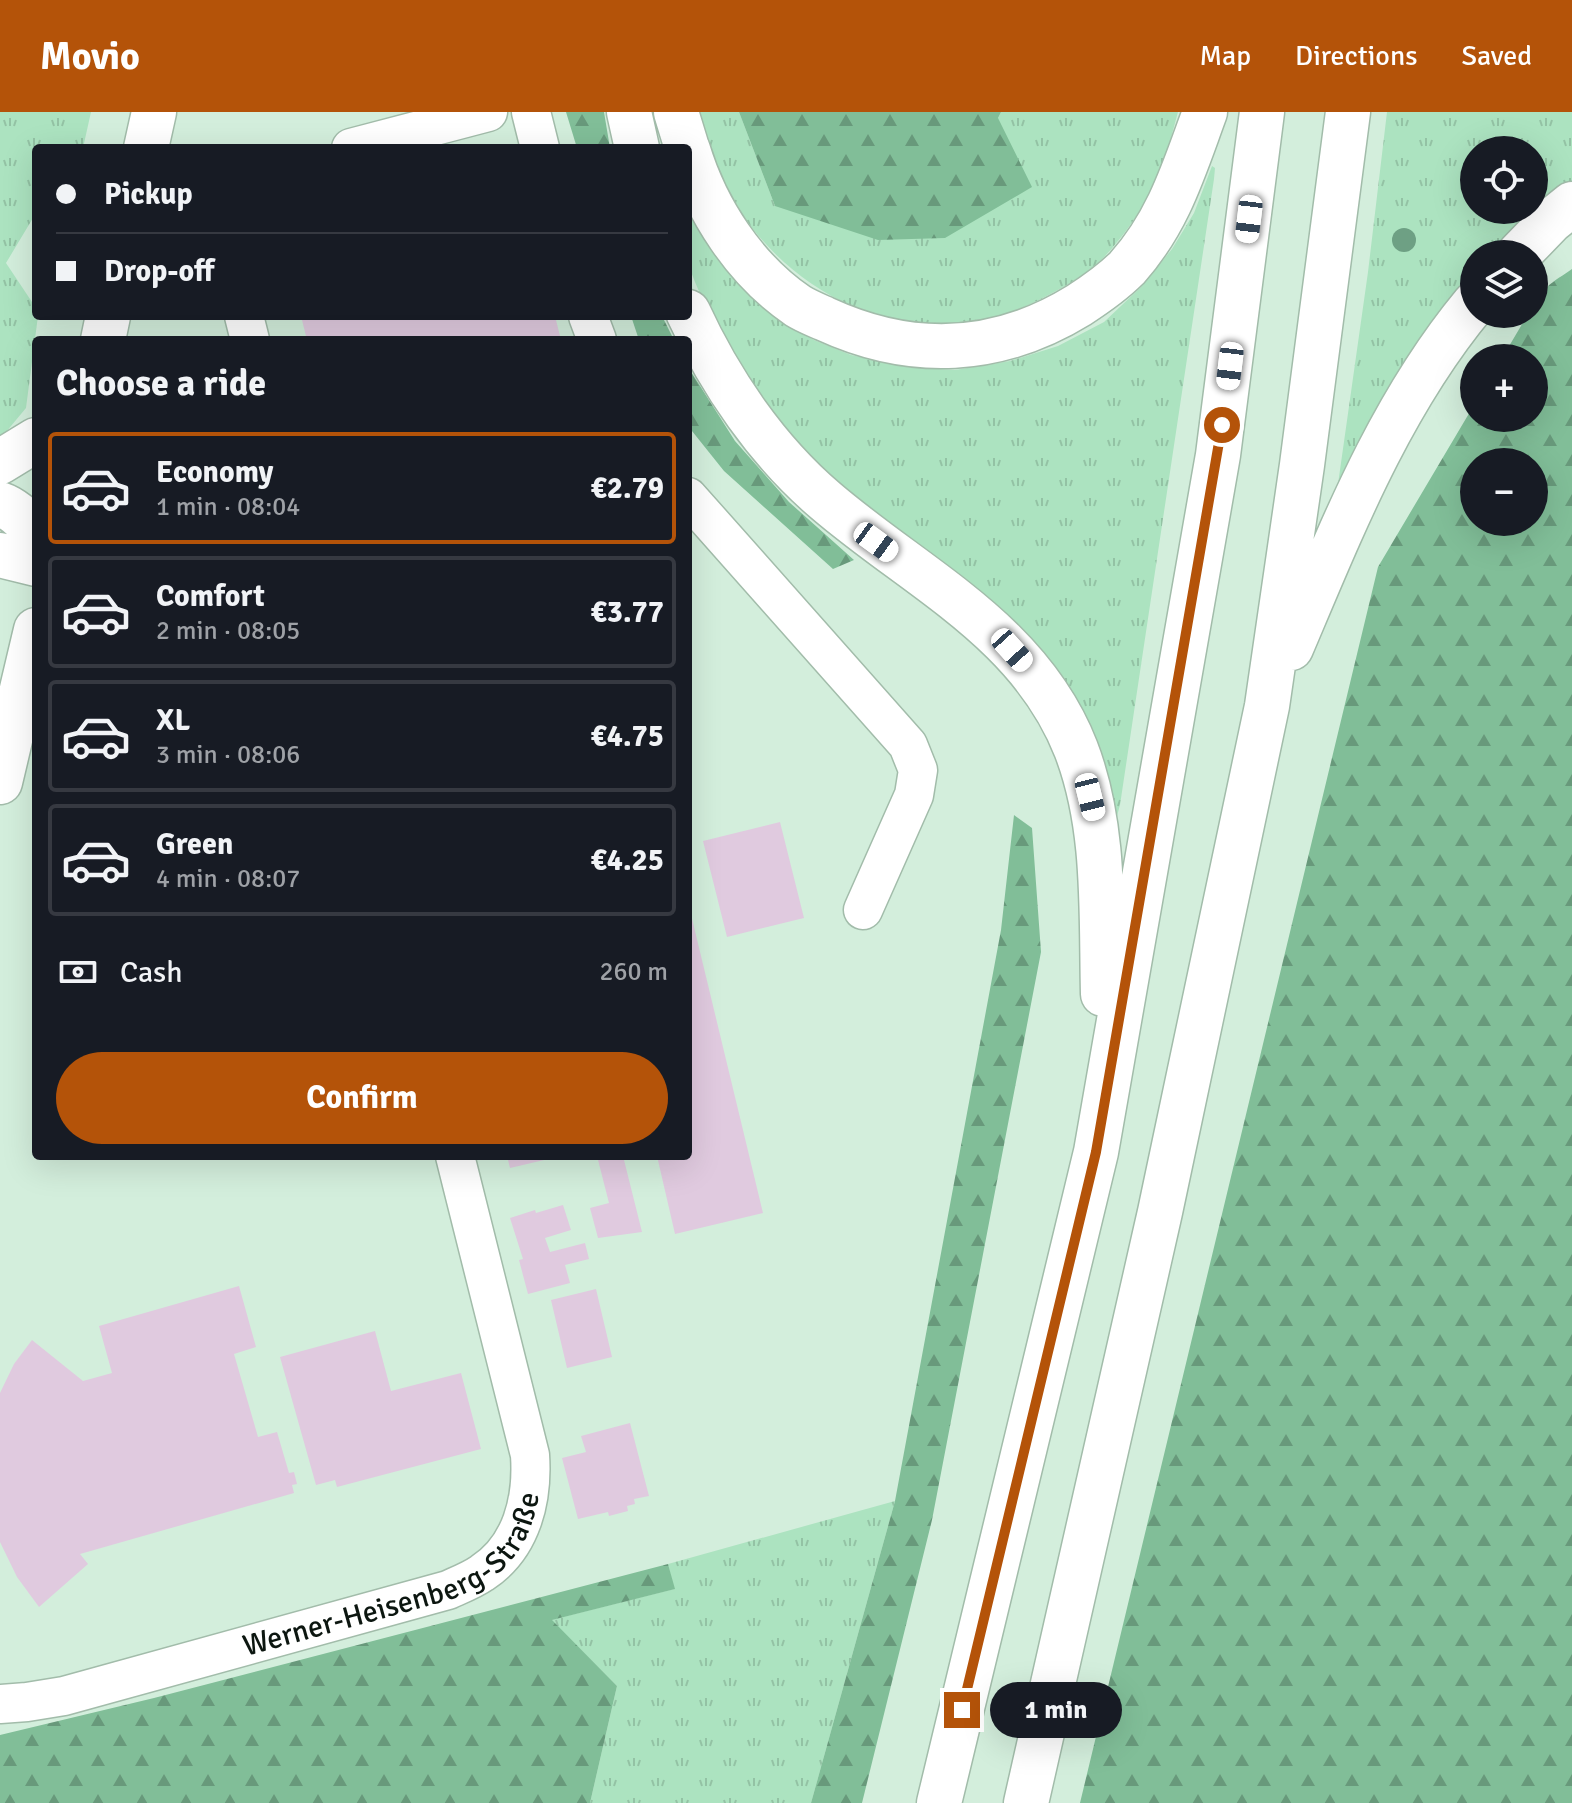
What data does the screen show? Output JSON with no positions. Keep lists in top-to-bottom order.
{
  "streets": {
    "street": ["Werner-Heisenberg-Straße"]
  },
  "page": {
    "header": "Movio",
    "nav": ["Map", "Directions", "Saved"],
    "map_buttons": ["+", "−"],
    "banner": ["Pickup", "Drop-off"],
    "heading": "Choose a ride",
    "list": [
      {
        "name": "Economy",
        "note": "1 min · 08:04",
        "value": "€2.79"
      },
      {
        "name": "Comfort",
        "note": "2 min · 08:05",
        "value": "€3.77"
      },
      {
        "name": "XL",
        "note": "3 min · 08:06",
        "value": "€4.75"
      },
      {
        "name": "Green",
        "note": "4 min · 08:07",
        "value": "€4.25"
      }
    ],
    "pay": ["Cash", "260 m"],
    "buttons": "Confirm",
    "bubble": "1 min"
  }
}
